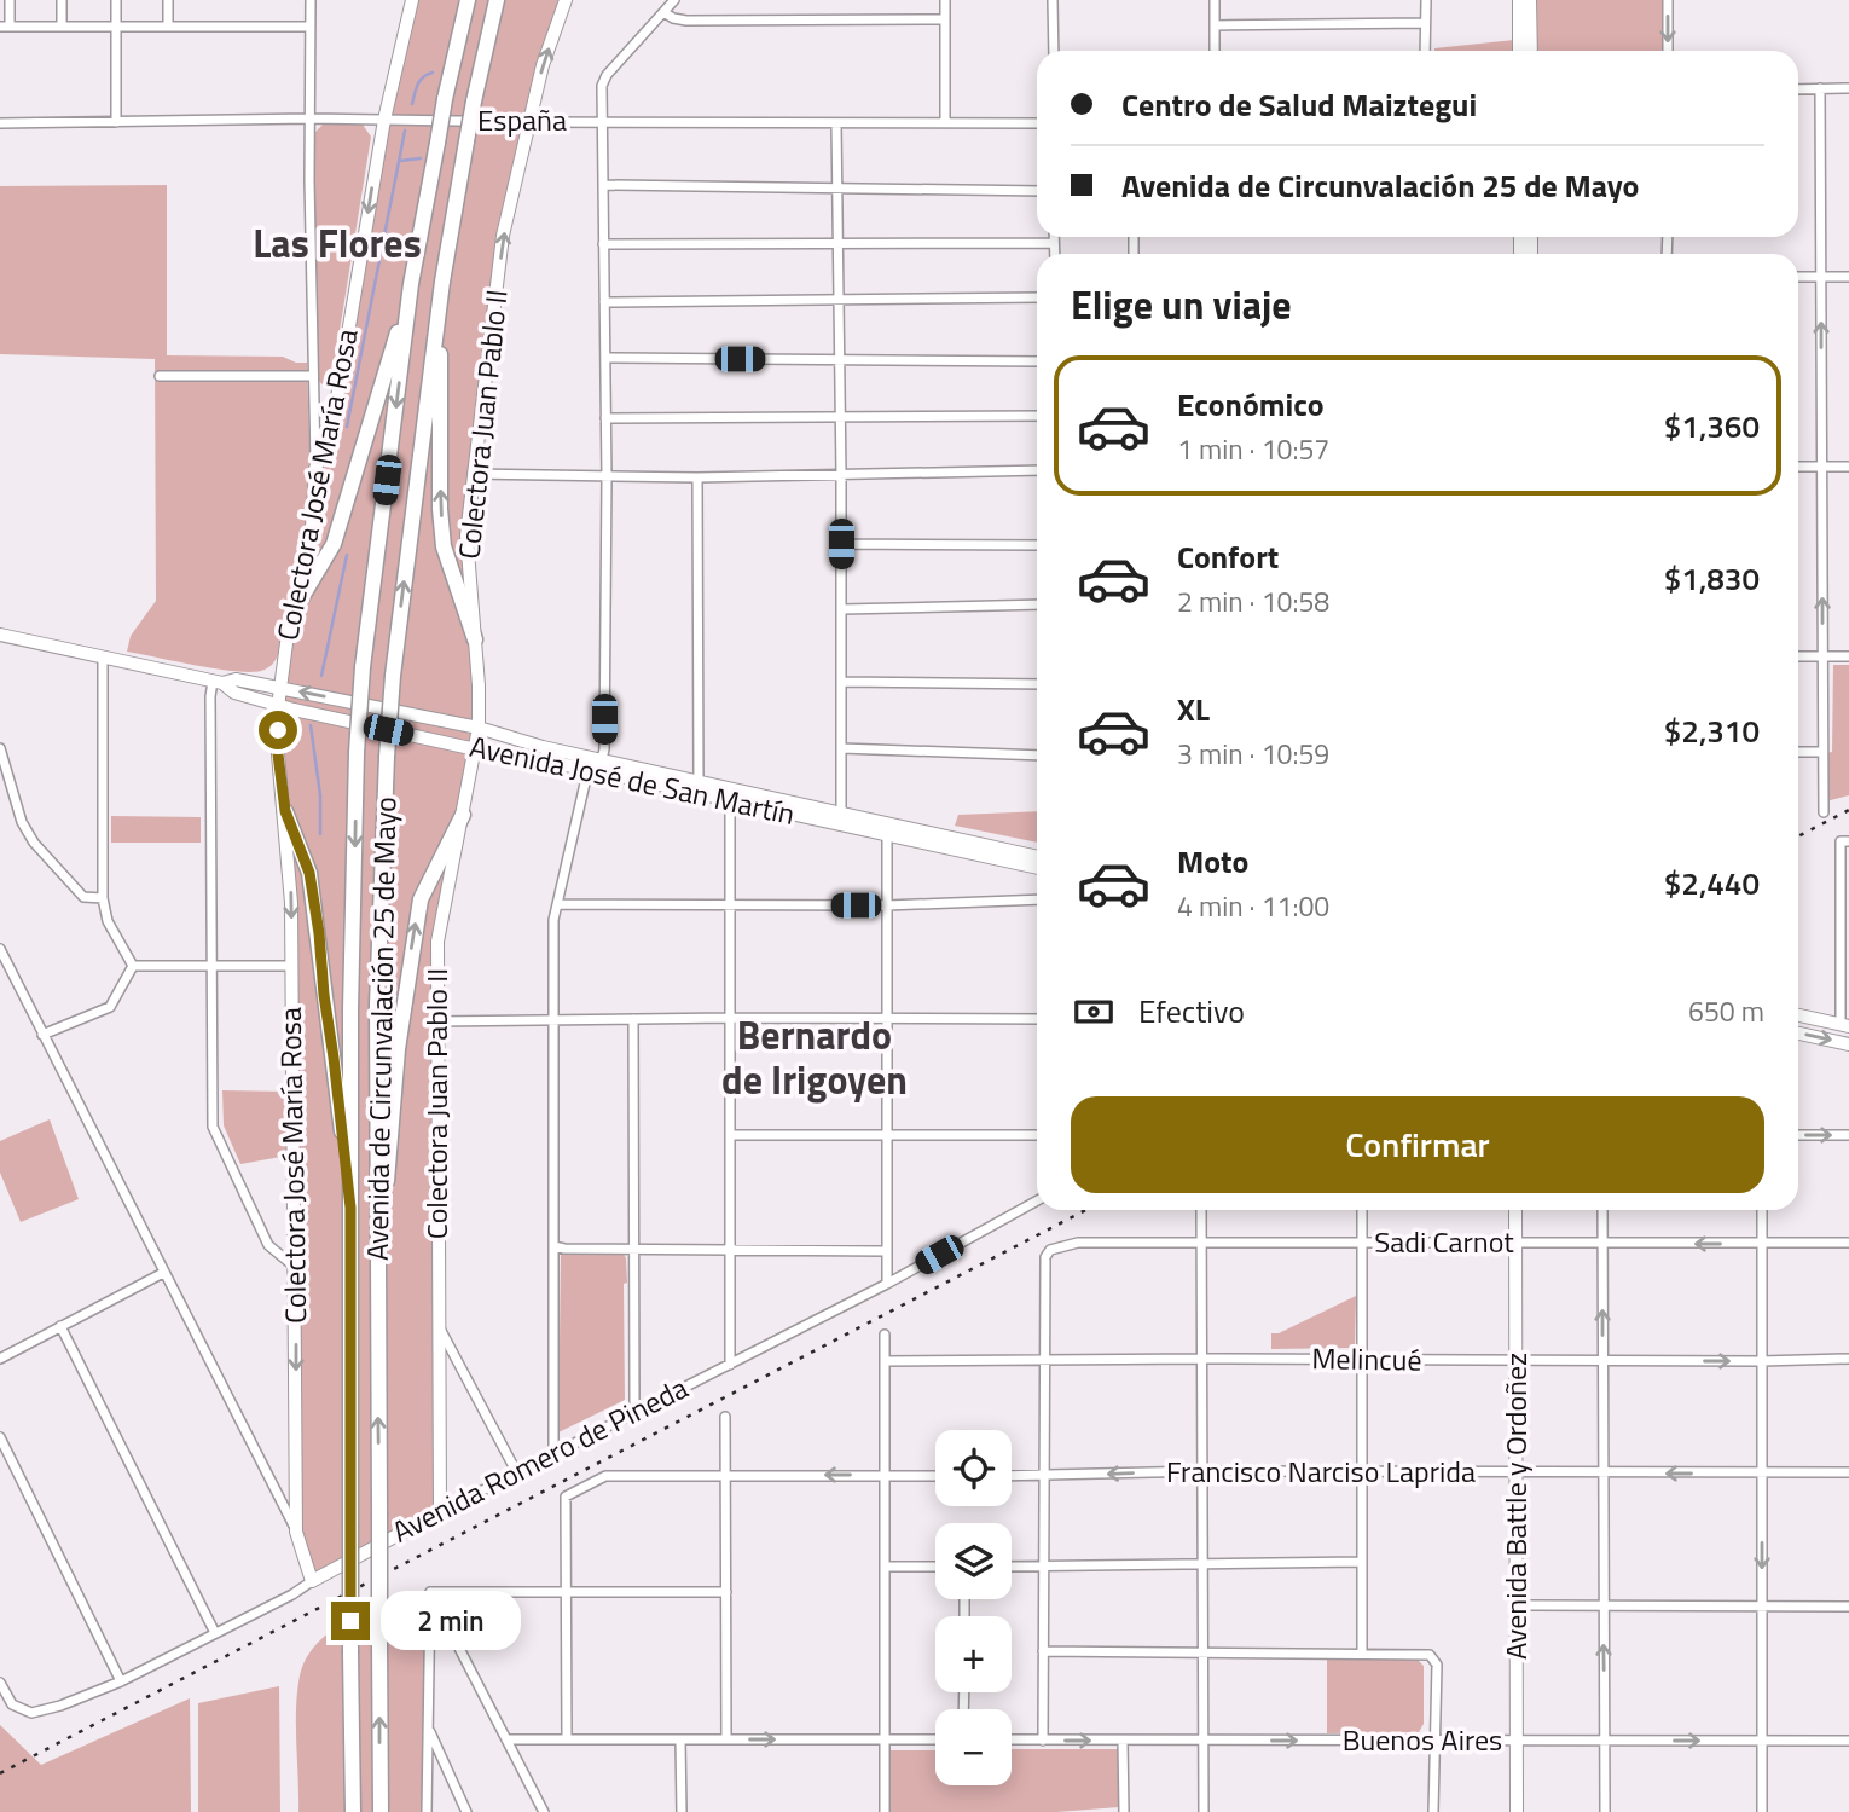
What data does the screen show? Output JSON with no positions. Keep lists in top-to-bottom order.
{
  "streets": {
    "highway": ["Avenida de Circunvalación 25 de Mayo"],
    "main road": [
      "Colectora Juan Pablo II",
      "Colectora José María Rosa",
      "Avenida José de San Martín",
      "Avenida Romero de Pineda",
      "Avenida Battle y Ordoñez"
    ],
    "street": [
      "España",
      "Sadi Carnot",
      "Melincué",
      "Francisco Narciso Laprida",
      "Buenos Aires"
    ]
  },
  "crossings": [
    ["España", "Colectora Juan Pablo II"],
    ["España", "Colectora José María Rosa"],
    ["Colectora Juan Pablo II", "Avenida José de San Martín"],
    ["Colectora Juan Pablo II", "Avenida Romero de Pineda"],
    ["Colectora José María Rosa", "Avenida José de San Martín"],
    ["Colectora José María Rosa", "Avenida Romero de Pineda"],
    ["Sadi Carnot", "Melincué"],
    ["Sadi Carnot", "Avenida Battle y Ordoñez"],
    ["Melincué", "Avenida Battle y Ordoñez"],
    ["Francisco Narciso Laprida", "Avenida Battle y Ordoñez"],
    ["Avenida Battle y Ordoñez", "Buenos Aires"]
  ],
  "one_way": ["Colectora José María Rosa", "Francisco Narciso Laprida", "Buenos Aires"],
  "districts": ["Las Flores", "Bernardo de Irigoyen"],
  "page": {
    "banner": ["Centro de Salud Maiztegui", "Avenida de Circunvalación 25 de Mayo"],
    "heading": "Elige un viaje",
    "list": [
      {
        "name": "Económico",
        "note": "1 min · 10:57",
        "value": "$1,360"
      },
      {
        "name": "Confort",
        "note": "2 min · 10:58",
        "value": "$1,830"
      },
      {
        "name": "XL",
        "note": "3 min · 10:59",
        "value": "$2,310"
      },
      {
        "name": "Moto",
        "note": "4 min · 11:00",
        "value": "$2,440"
      }
    ],
    "pay": ["Efectivo", "650 m"],
    "buttons": "Confirmar",
    "map_buttons": ["+", "−"],
    "bubble": "2 min"
  }
}
